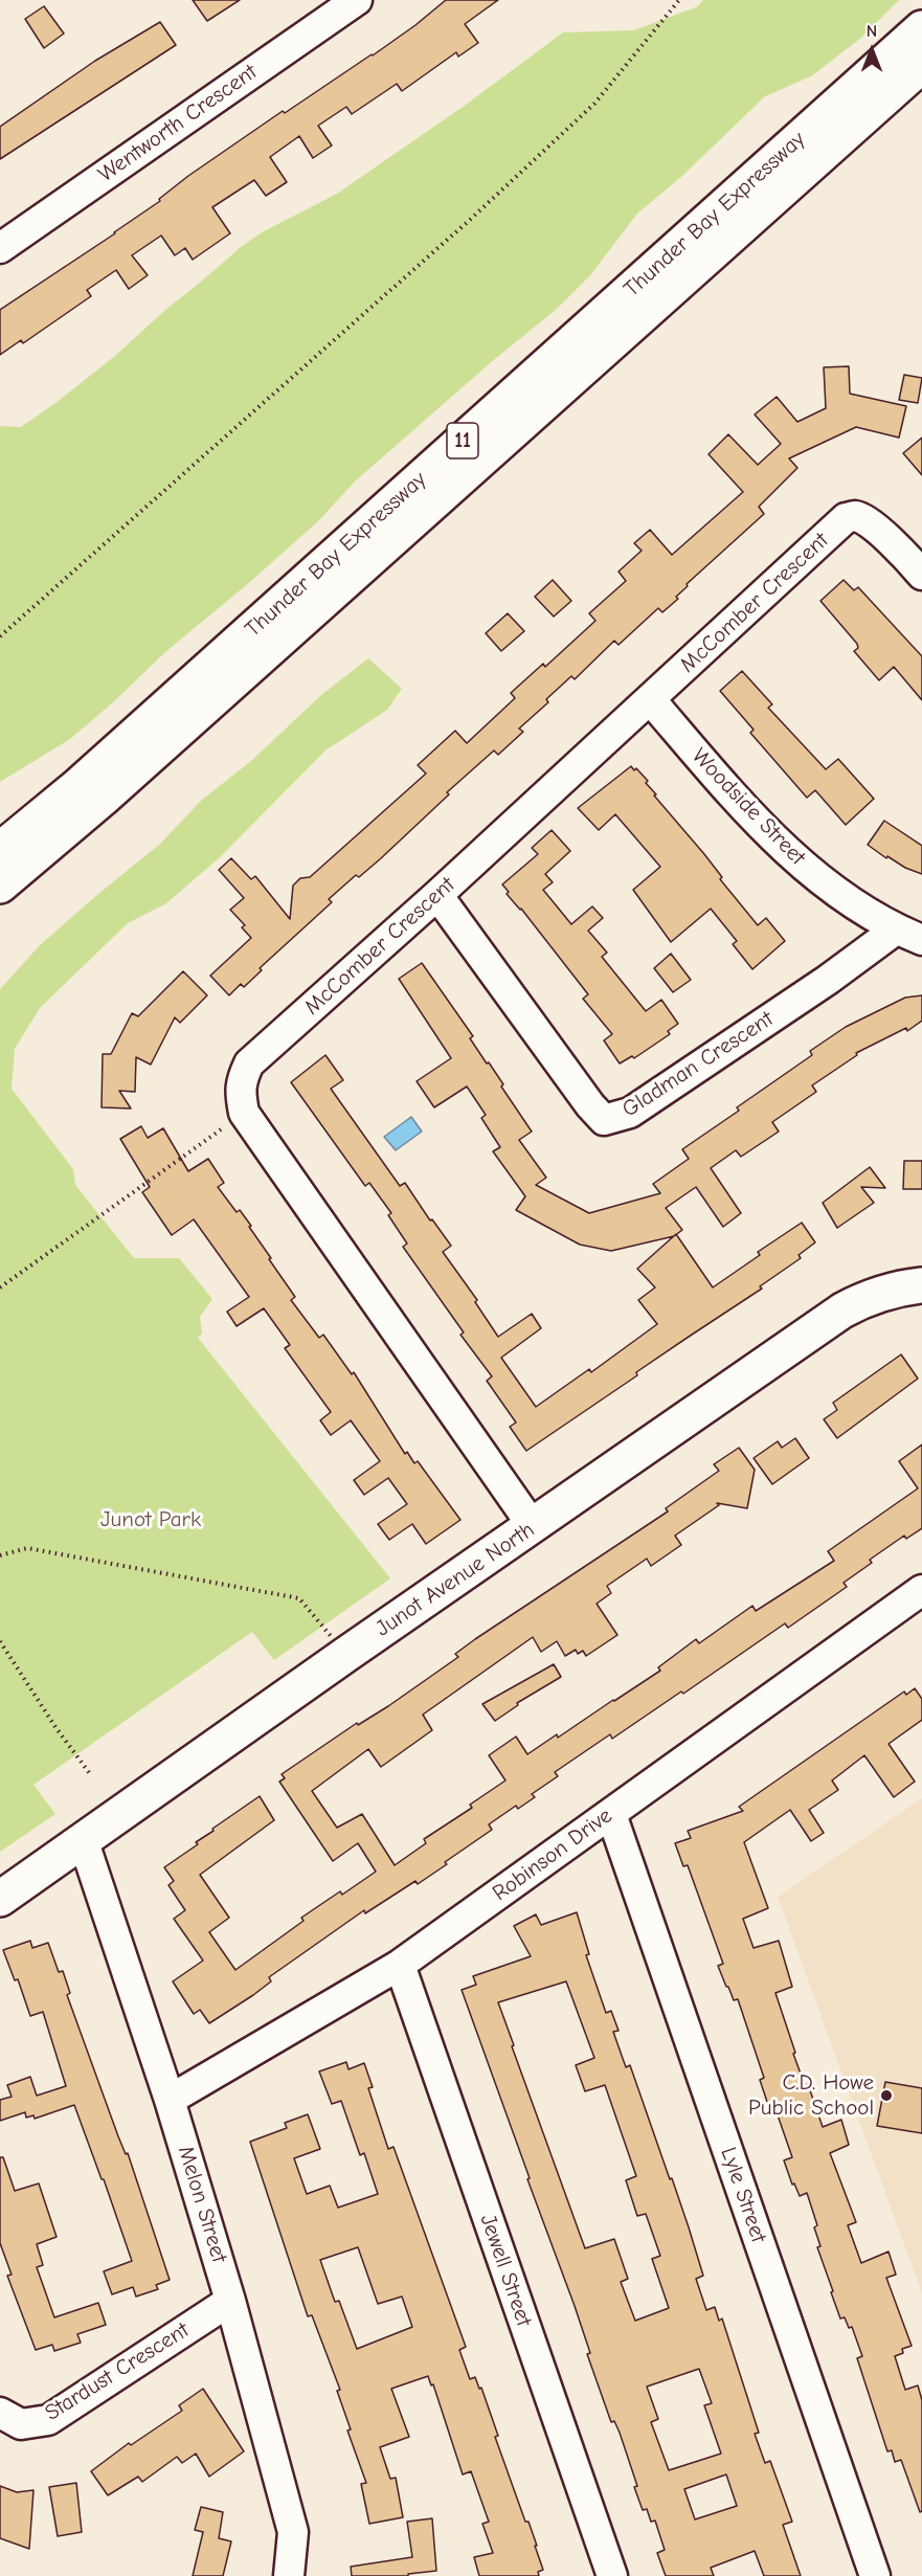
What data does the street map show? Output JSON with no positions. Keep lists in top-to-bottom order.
{
  "streets": {
    "main road": ["Thunder Bay Expressway", "11", "Junot Avenue North"],
    "street": [
      "Wentworth Crescent",
      "McComber Crescent",
      "Woodside Street",
      "Gladman Crescent",
      "Robinson Drive",
      "Lyle Street",
      "Melon Street",
      "Jewell Street",
      "Stardust Crescent"
    ]
  },
  "crossings": [
    ["McComber Crescent", "Woodside Street"],
    ["McComber Crescent", "Gladman Crescent"],
    ["McComber Crescent", "Junot Avenue North"],
    ["Woodside Street", "Gladman Crescent"],
    ["Junot Avenue North", "Melon Street"],
    ["Robinson Drive", "Lyle Street"],
    ["Robinson Drive", "Melon Street"],
    ["Robinson Drive", "Jewell Street"],
    ["Melon Street", "Stardust Crescent"]
  ],
  "parks": ["Junot Park"],
  "places": ["C.D. Howe Public School"],
  "north": "top"
}
